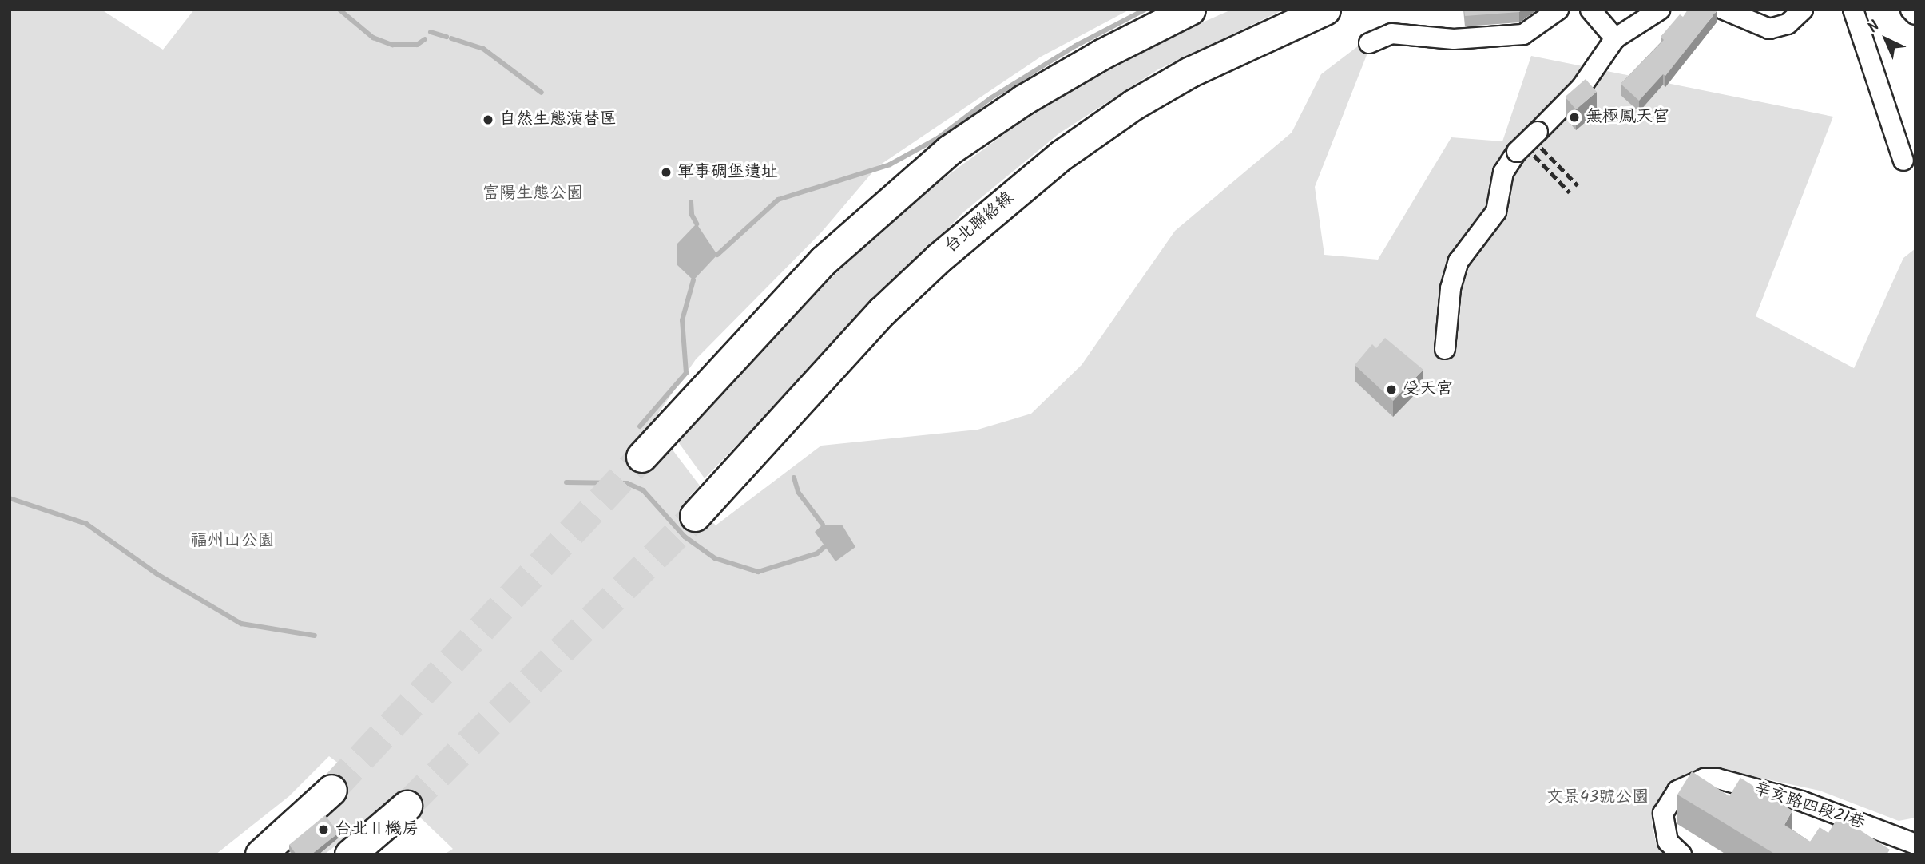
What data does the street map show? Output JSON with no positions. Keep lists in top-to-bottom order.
{
  "streets": {
    "highway": ["台北聯絡線"],
    "street": ["辛亥路四段21巷"]
  },
  "parks": ["富陽生態公園", "福州山公園", "文景43號公園"],
  "places": [
    "無極鳳天宮",
    "自然生態演替區",
    "軍事碉堡遺址",
    "受天宮",
    "台北Ⅱ機房"
  ],
  "north": "top left"
}
